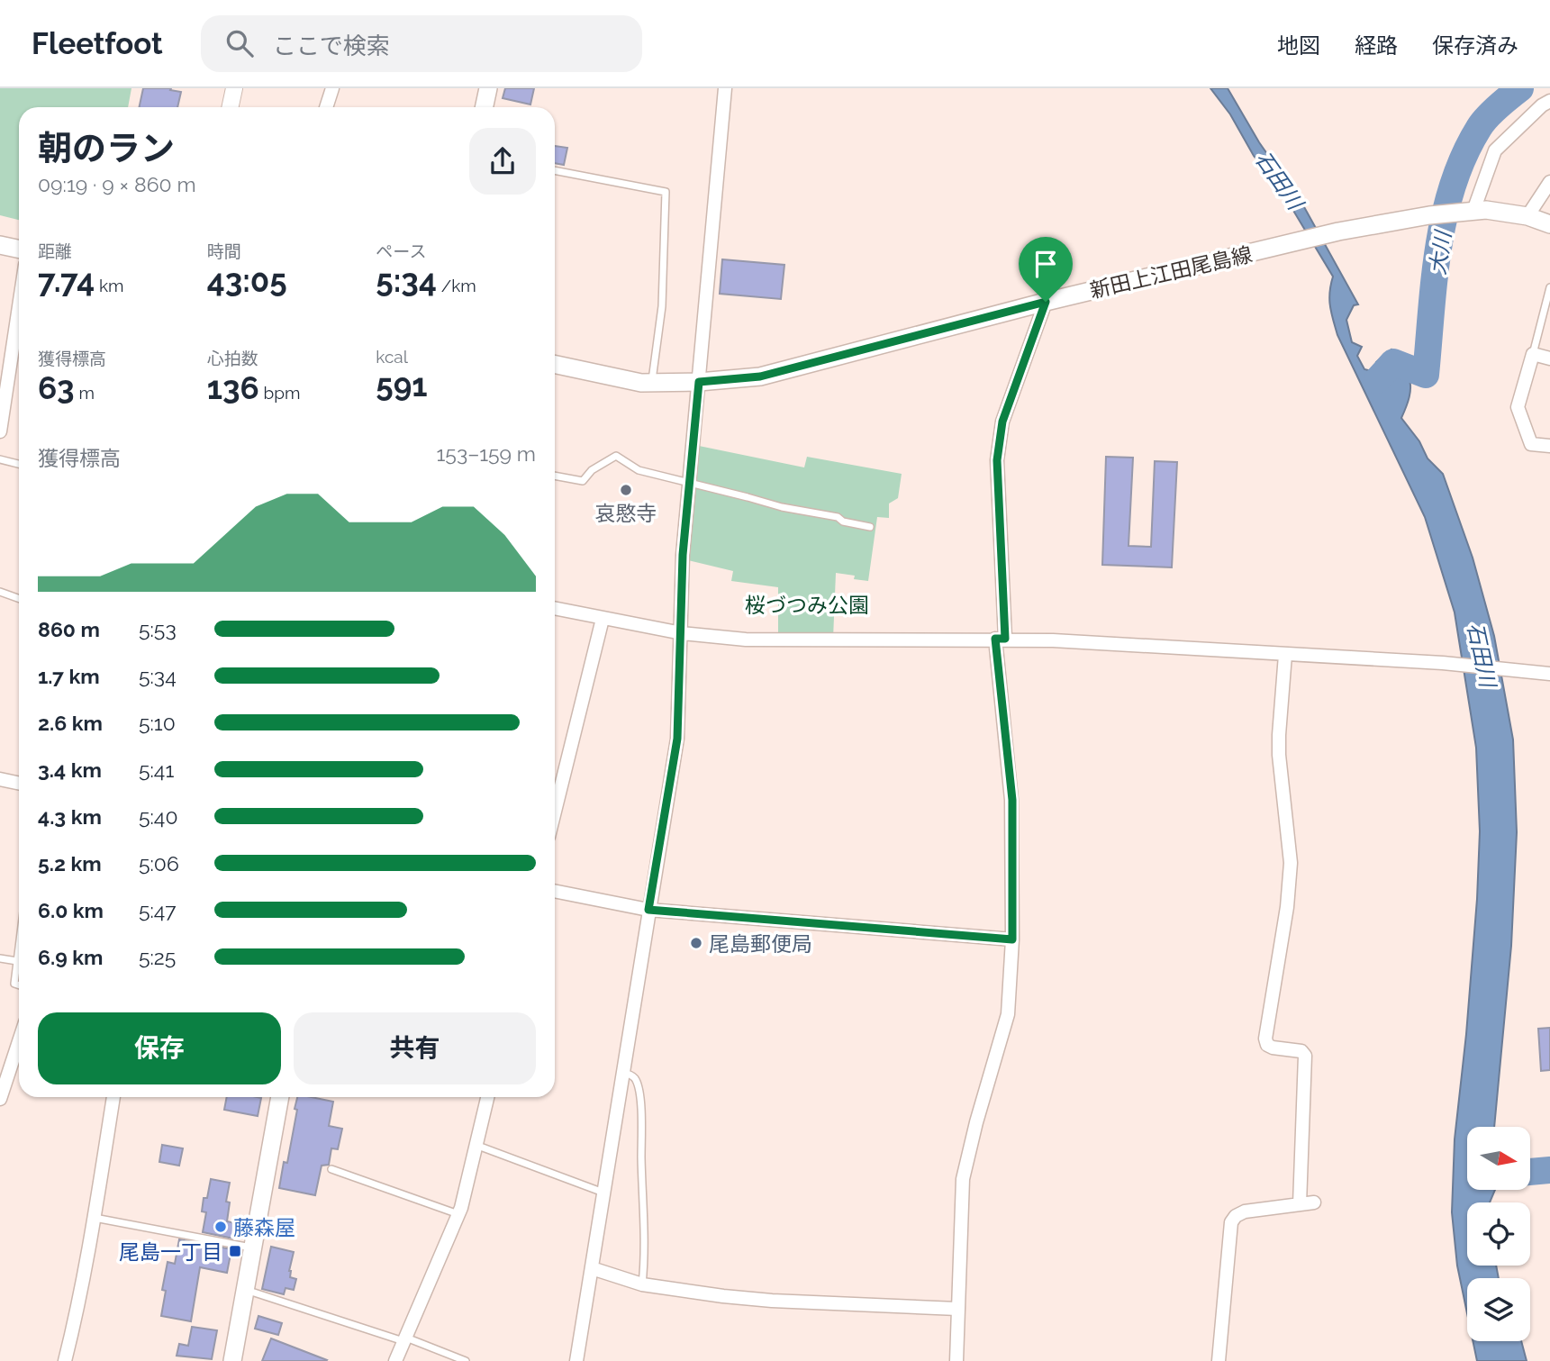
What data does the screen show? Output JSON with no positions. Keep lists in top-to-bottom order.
{
  "streets": {
    "main road": ["新田上江田尾島線"]
  },
  "water": ["石田川", "大川"],
  "parks": ["桜づつみ公園"],
  "places": {
    "other": ["哀愍寺", "尾島郵便局", "藤森屋"],
    "transit": ["尾島一丁目"]
  },
  "north": "right",
  "page": {
    "header": "Fleetfoot",
    "search": "ここで検索",
    "nav": ["地図", "経路", "保存済み"],
    "heading": ["朝のラン", "09:19 · 9 × 860 m"],
    "stats": [
      ["距離", "7.74 km"],
      ["時間", "43:05"],
      ["ペース", "5:34 /km"],
      ["獲得標高", "63 m"],
      ["心拍数", "136 bpm"],
      ["kcal", "591"]
    ],
    "chart": ["獲得標高", "153–159 m"],
    "list": [
      {
        "name": "860 m",
        "note": "5:53"
      },
      {
        "name": "1.7 km",
        "note": "5:34"
      },
      {
        "name": "2.6 km",
        "note": "5:10"
      },
      {
        "name": "3.4 km",
        "note": "5:41"
      },
      {
        "name": "4.3 km",
        "note": "5:40"
      },
      {
        "name": "5.2 km",
        "note": "5:06"
      },
      {
        "name": "6.0 km",
        "note": "5:47"
      },
      {
        "name": "6.9 km",
        "note": "5:25"
      }
    ],
    "buttons": ["保存", "共有"]
  }
}
